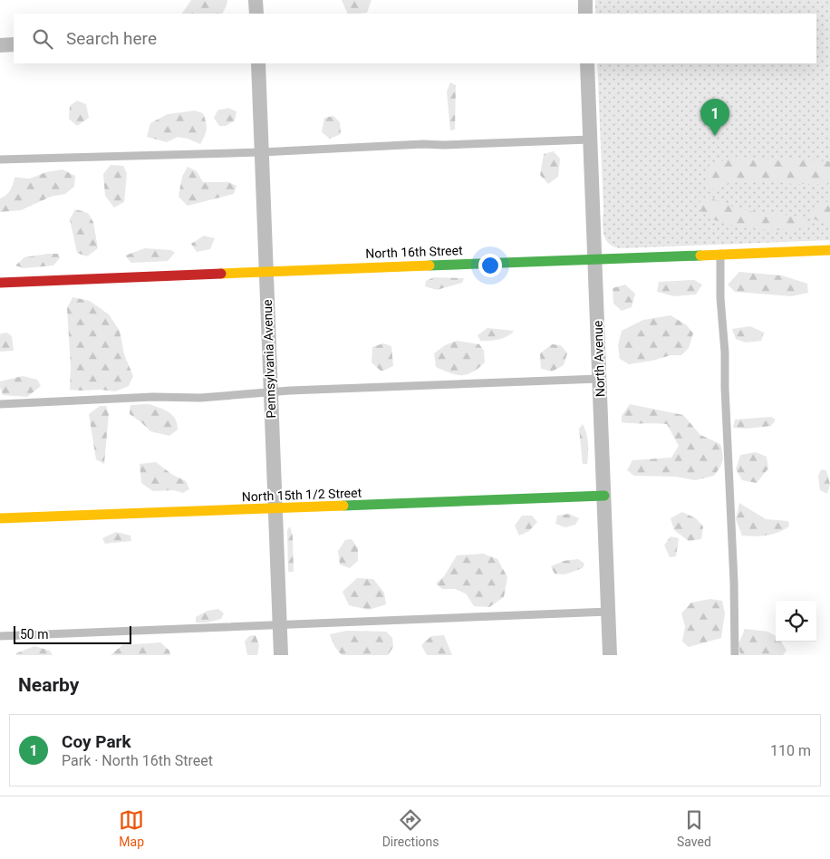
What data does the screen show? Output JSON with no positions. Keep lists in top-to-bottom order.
{
  "streets": {
    "street": [
      "North 16th Street",
      "Pennsylvania Avenue",
      "North Avenue",
      "North 15th 1/2 Street"
    ]
  },
  "crossings": [
    ["North 16th Street", "Pennsylvania Avenue"],
    ["North 16th Street", "North Avenue"],
    ["Pennsylvania Avenue", "North 15th 1/2 Street"],
    ["North Avenue", "North 15th 1/2 Street"]
  ],
  "scale_bar": "50 m",
  "page": {
    "search": "Search here",
    "pins": "1",
    "scale": "50 m",
    "heading": "Nearby",
    "list": [
      {
        "mark": "1",
        "name": "Coy Park",
        "note": "Park · North 16th Street",
        "value": "110 m"
      }
    ],
    "nav": ["Map", "Directions", "Saved"]
  }
}
